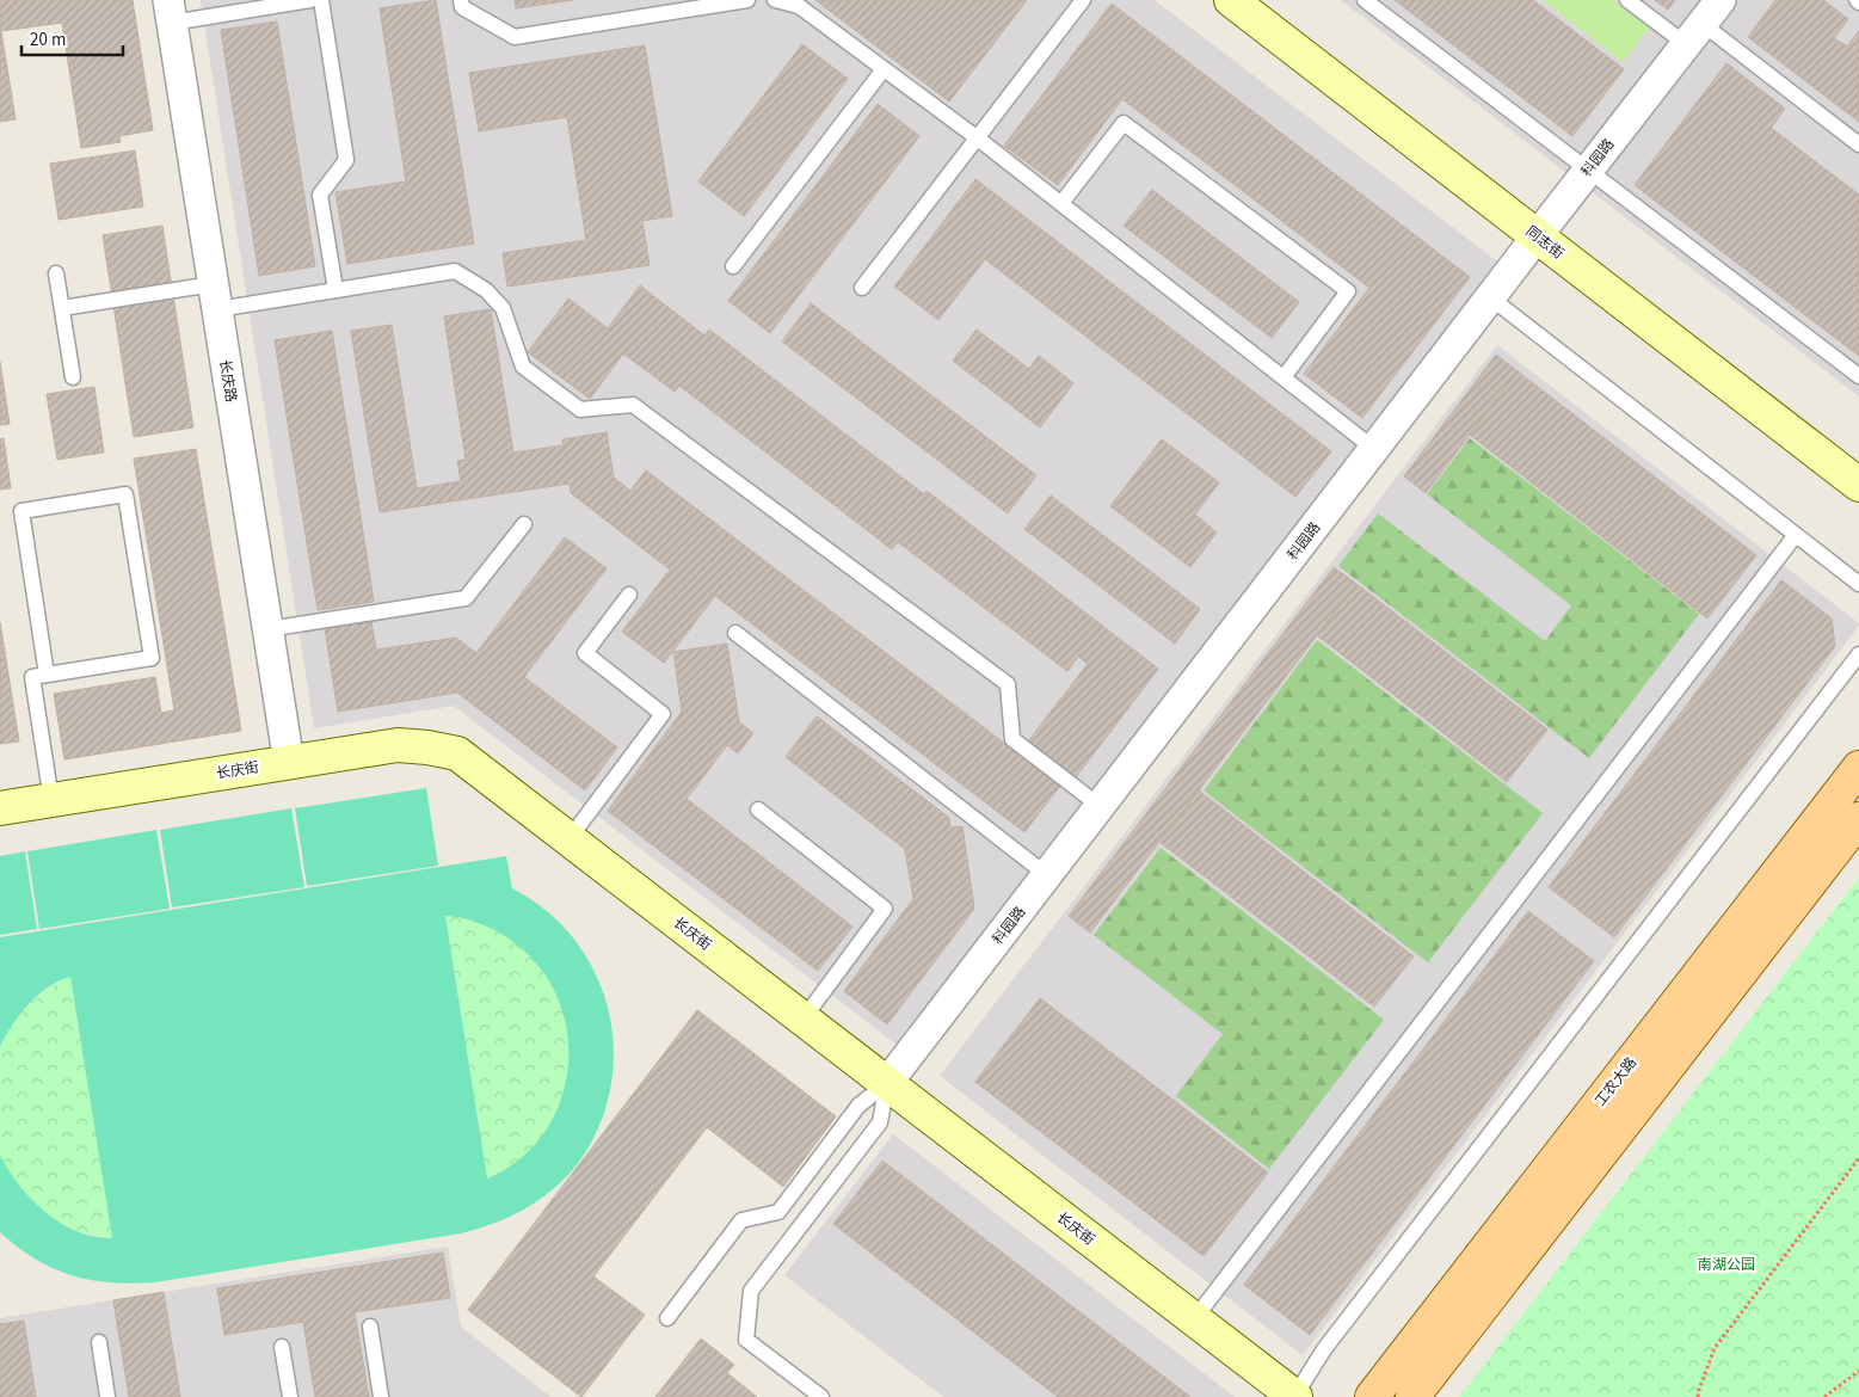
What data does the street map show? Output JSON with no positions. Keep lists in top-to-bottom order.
{
  "streets": {
    "main road": ["同志街", "长庆街", "工农大路"],
    "street": ["科园路", "长庆路"]
  },
  "crossings": [
    ["科园路", "同志街"],
    ["科园路", "长庆街"],
    ["长庆路", "长庆街"]
  ],
  "parks": ["南湖公园"],
  "scale_bar": "20 m"
}
